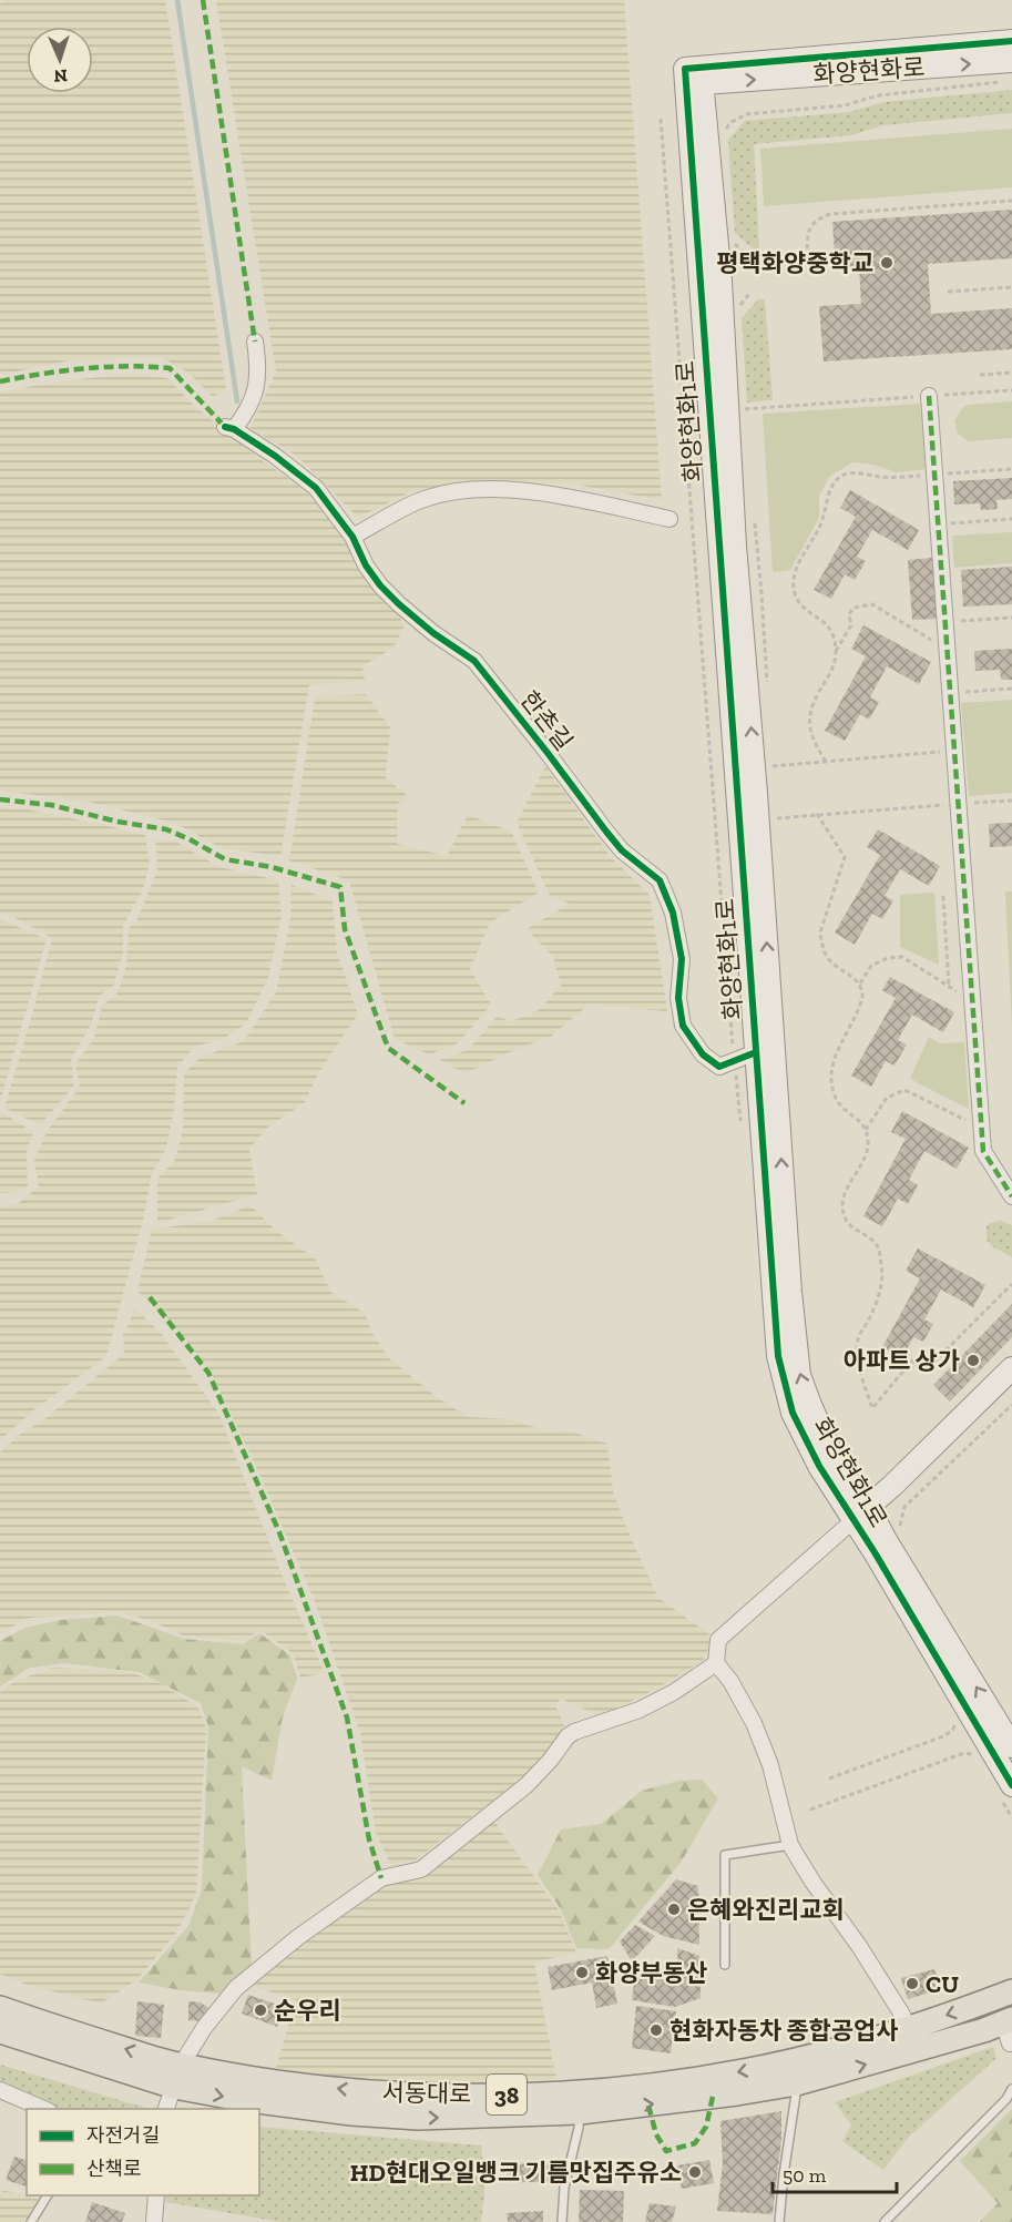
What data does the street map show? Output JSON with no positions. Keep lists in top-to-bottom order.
{
  "streets": {
    "main road": ["서동대로", "38"],
    "street": ["화양현화로", "화양현화1로", "한촌길"]
  },
  "crossings": [
    ["화양현화로", "화양현화1로"],
    ["화양현화1로", "한촌길"]
  ],
  "places": [
    "평택화양중학교",
    "아파트 상가",
    "은혜와진리교회",
    "화양부동산",
    "CU",
    "순우리",
    "현화자동차 종합공업사",
    "HD현대오일뱅크 기름맛집주유소"
  ],
  "legend": ["자전거길", "산책로"],
  "scale_bar": "50 m",
  "north": "bottom"
}
